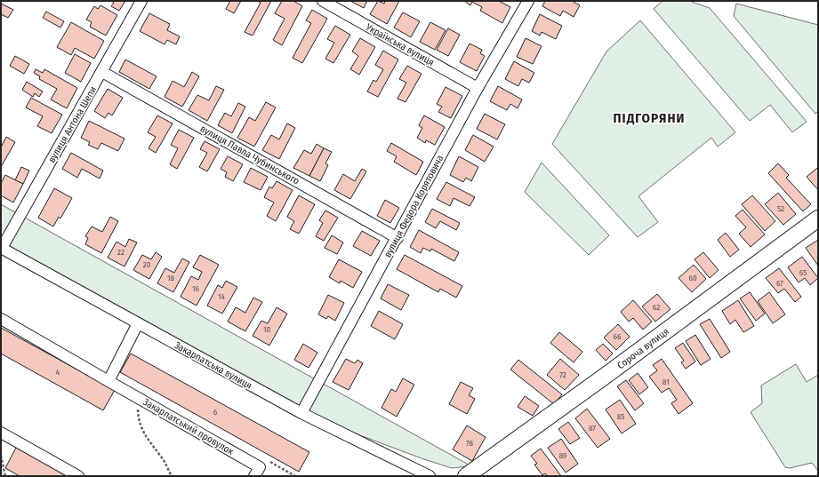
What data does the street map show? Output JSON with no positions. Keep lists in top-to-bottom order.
{
  "streets": {
    "main road": ["Сороча вулиця"],
    "street": [
      "Українська вулиця",
      "вулиця Антона Шепи",
      "вулиця Павла Чубинського",
      "вулиця Федора Корятовича",
      "Закарпатська вулиця",
      "Закарпатський провулок"
    ]
  },
  "crossings": [
    ["Українська вулиця", "вулиця Федора Корятовича"],
    ["вулиця Антона Шепи", "вулиця Павла Чубинського"],
    ["вулиця Антона Шепи", "Закарпатська вулиця"],
    ["вулиця Павла Чубинського", "вулиця Федора Корятовича"],
    ["вулиця Федора Корятовича", "Закарпатська вулиця"]
  ],
  "districts": ["ПІДГОРЯНИ"],
  "house_numbers": [
    "52",
    "22",
    "20",
    "65",
    "18",
    "60",
    "67",
    "16",
    "14",
    "62",
    "10",
    "66",
    "4",
    "72",
    "81",
    "6",
    "85",
    "87",
    "78",
    "89"
  ]
}
